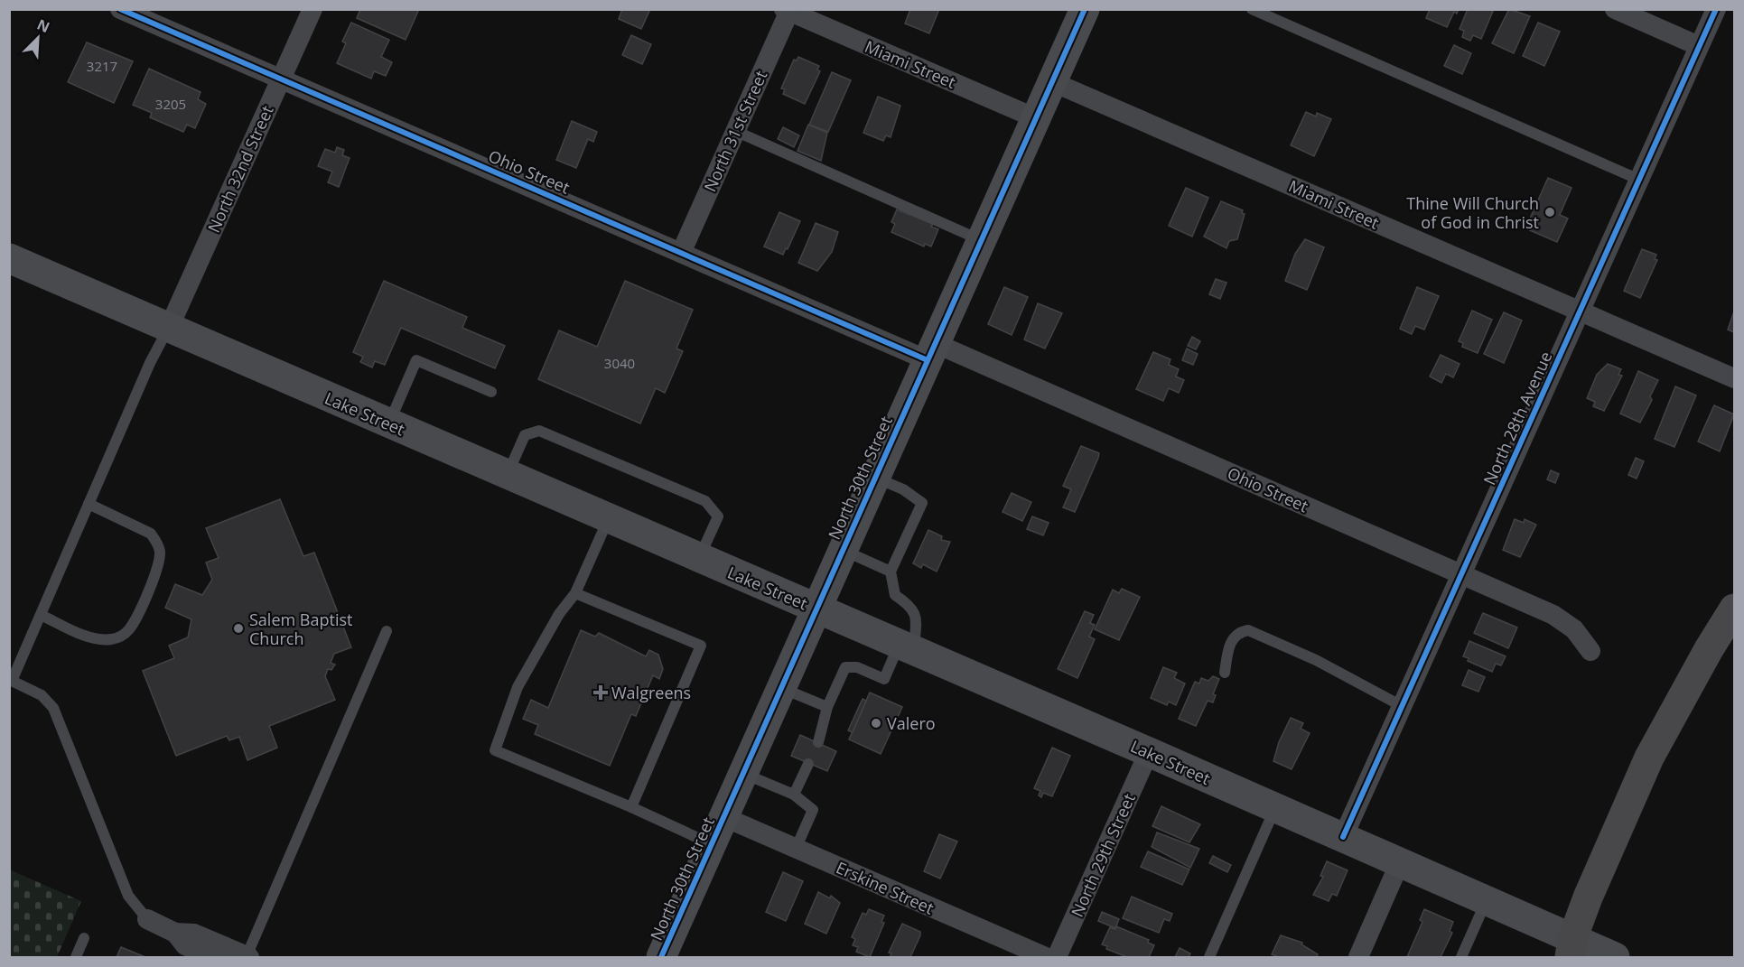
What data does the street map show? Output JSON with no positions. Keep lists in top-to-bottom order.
{
  "streets": {
    "main road": ["Lake Street", "North 30th Street"],
    "street": [
      "Miami Street",
      "North 31st Street",
      "North 32nd Street",
      "Ohio Street",
      "North 28th Avenue",
      "North 29th Street",
      "Erskine Street"
    ]
  },
  "crossings": [
    ["Miami Street", "North 31st Street"],
    ["Miami Street", "North 28th Avenue"],
    ["Miami Street", "North 30th Street"],
    ["North 31st Street", "Ohio Street"],
    ["North 32nd Street", "Ohio Street"],
    ["North 32nd Street", "Lake Street"],
    ["Ohio Street", "North 28th Avenue"],
    ["Ohio Street", "North 30th Street"],
    ["Lake Street", "North 28th Avenue"],
    ["Lake Street", "North 30th Street"],
    ["Lake Street", "North 29th Street"],
    ["North 30th Street", "Erskine Street"]
  ],
  "places": {
    "other": ["Thine Will Church of God in Christ", "Salem Baptist Church", "Valero"],
    "health": ["Walgreens"]
  },
  "house_numbers": ["3217", "3205", "3040"],
  "north": "top right"
}
